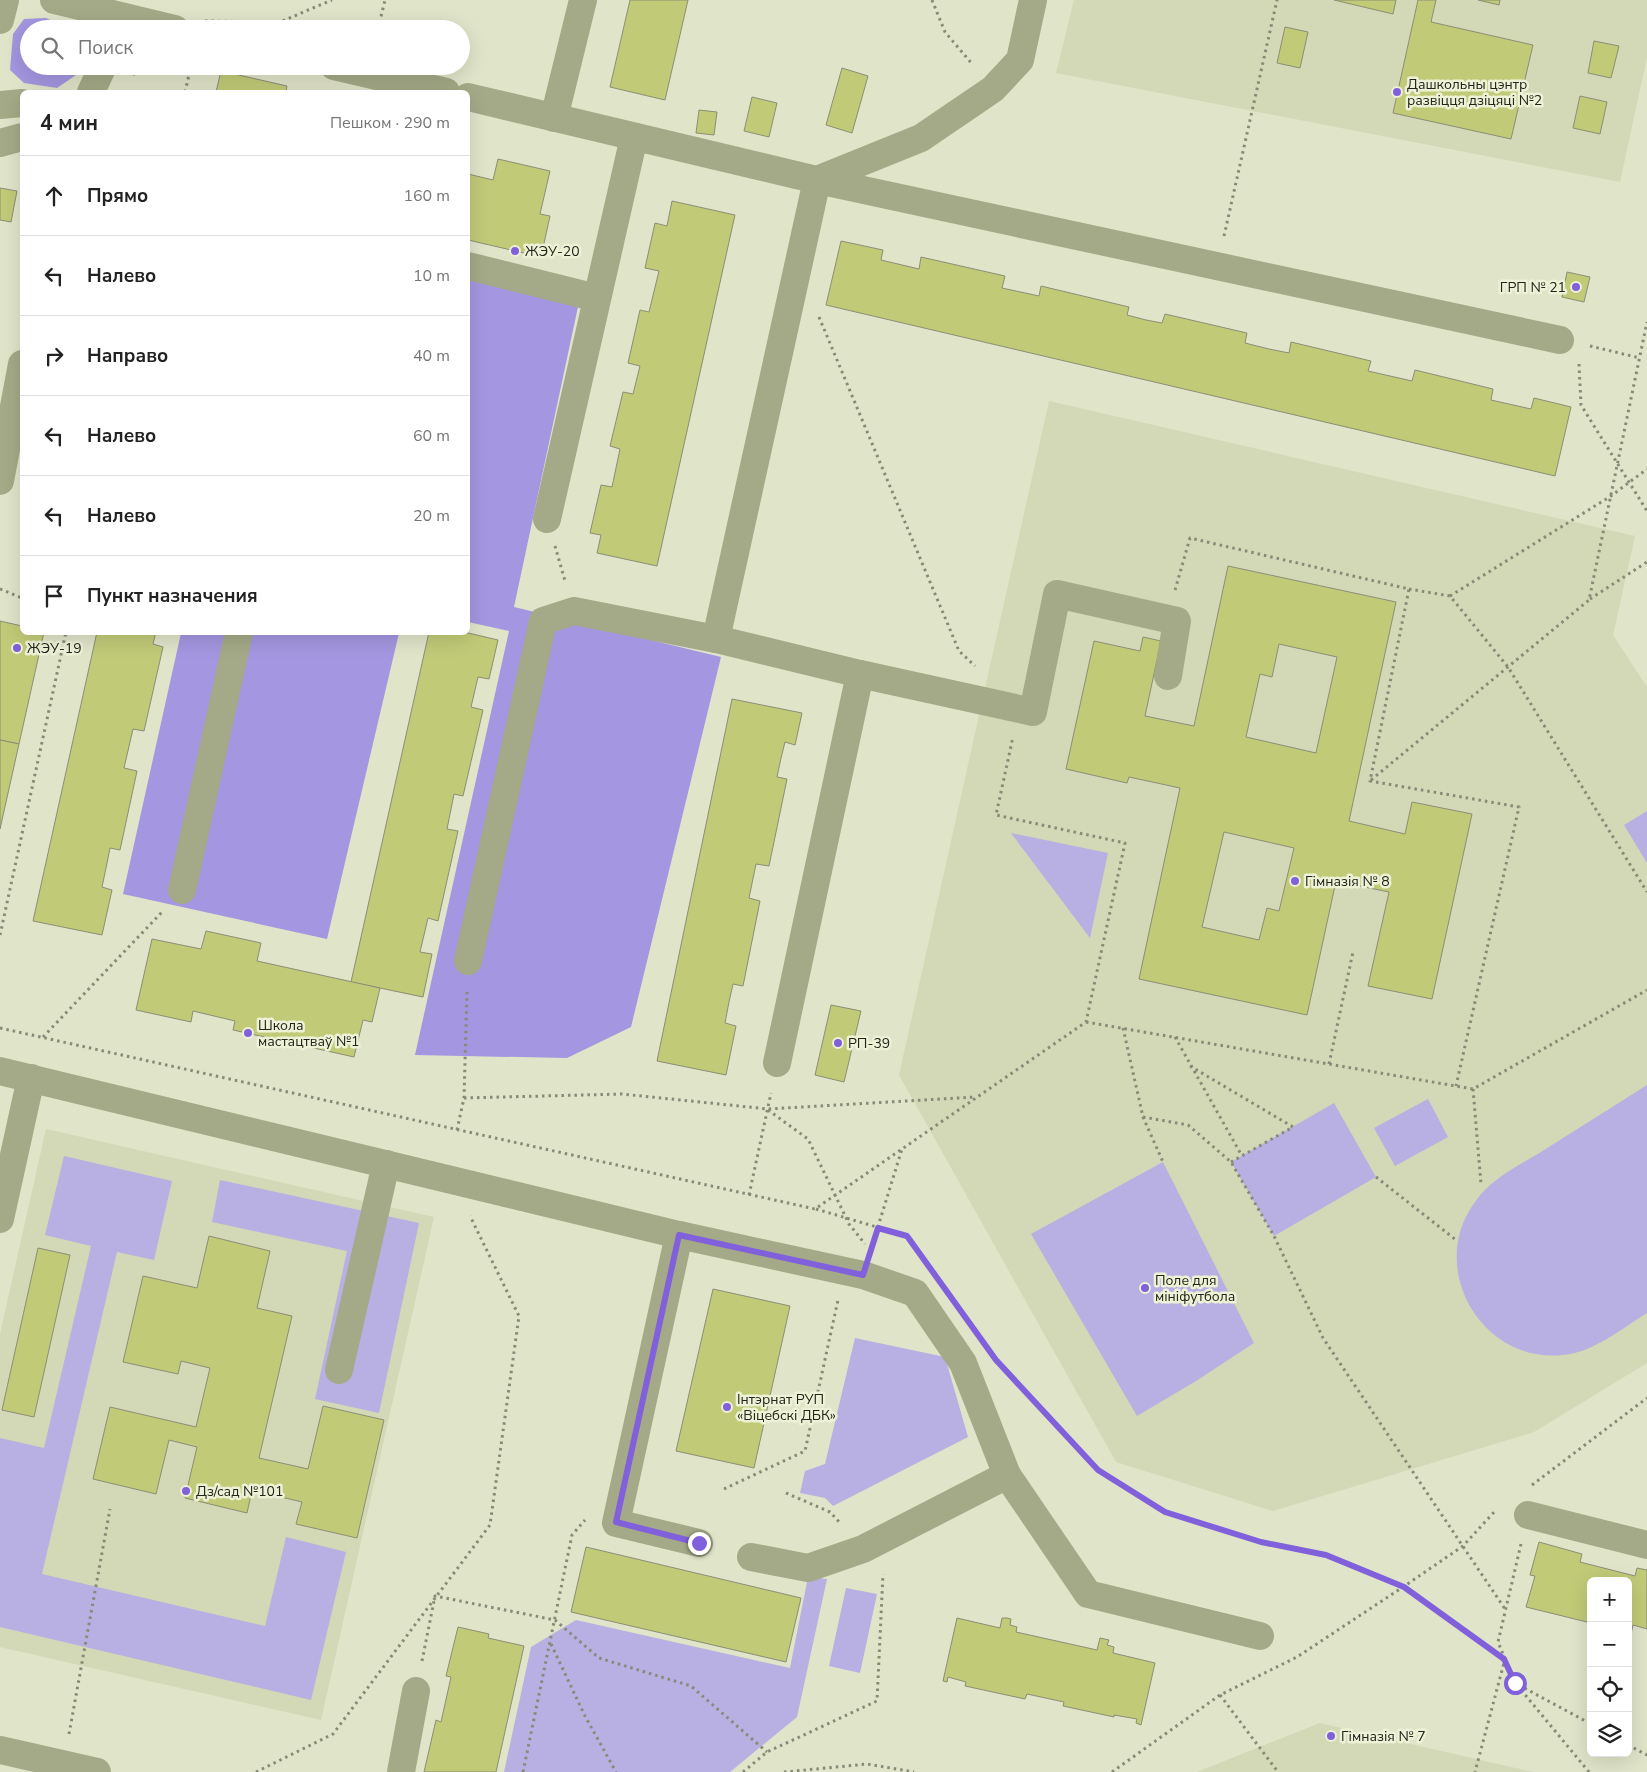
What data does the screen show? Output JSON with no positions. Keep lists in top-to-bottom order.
{
  "places": [
    "Дашкольны цэнтр развіцця дзіцяці №2",
    "ЖЭУ-20",
    "ГРП № 21",
    "ЖЭУ-19",
    "Гімназія № 8",
    "Школа мастацтваў №1",
    "РП-39",
    "Поле для мініфутбола",
    "Інтэрнат РУП «Віцебскі ДБК»",
    "Дз/сад №101",
    "Гімназія № 7"
  ],
  "page": {
    "search": "Поиск",
    "heading": ["4 мин", "Пешком · 290 m"],
    "list": [
      ["Прямо", "160 m"],
      ["Налево", "10 m"],
      ["Направо", "40 m"],
      ["Налево", "60 m"],
      ["Налево", "20 m"],
      "Пункт назначения"
    ],
    "map_buttons": ["+", "−"]
  }
}
